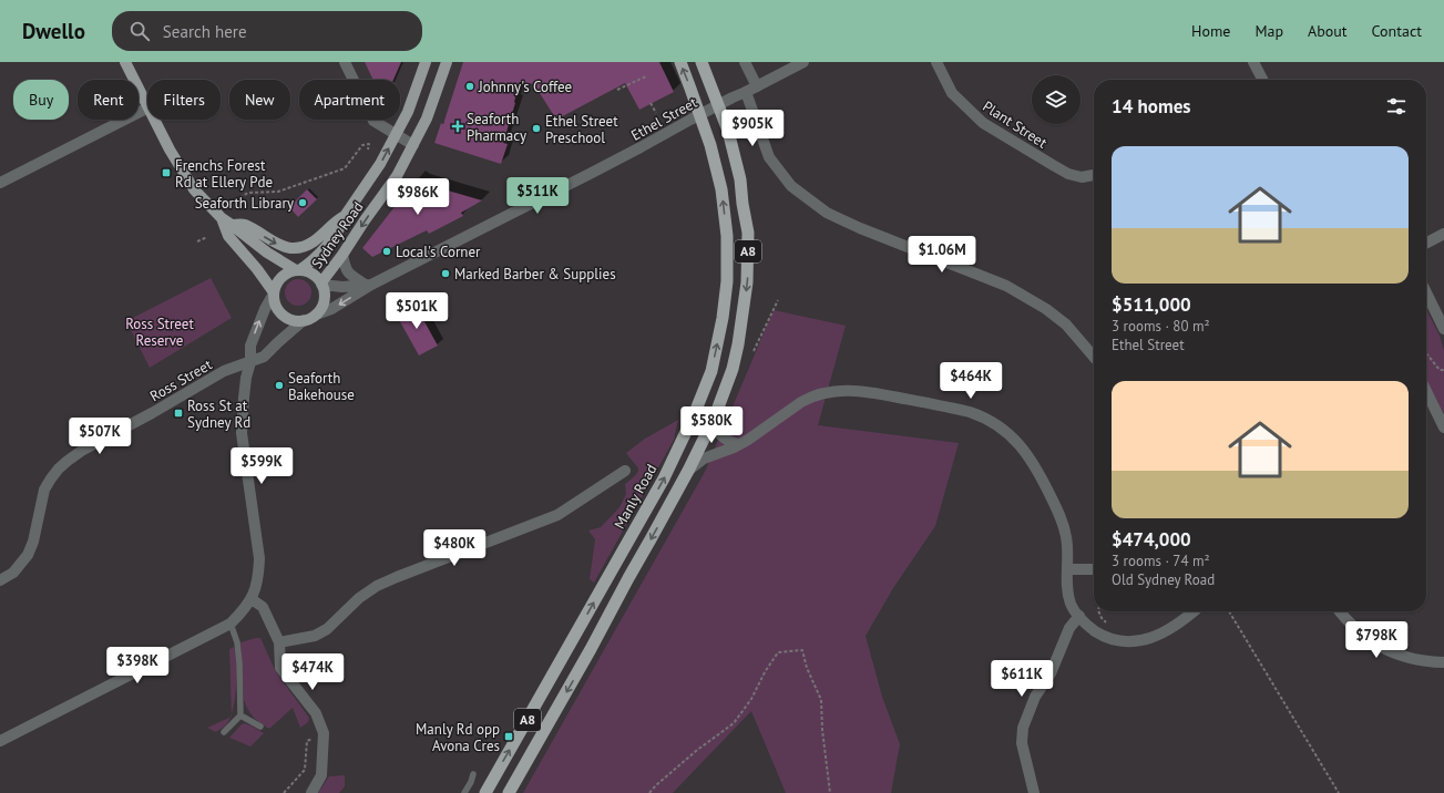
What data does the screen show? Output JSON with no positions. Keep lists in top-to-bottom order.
{
  "streets": {
    "highway": ["A8", "Manly Road"],
    "main road": ["Sydney Road"],
    "street": ["Ethel Street", "Plant Street", "Ross Street"]
  },
  "crossings": [
    ["Ethel Street", "Sydney Road"]
  ],
  "parks": ["Ross Street Reserve"],
  "places": {
    "other": [
      "Johnny's Coffee",
      "Ethel Street Preschool",
      "Seaforth Library",
      "Local's Corner",
      "Marked Barber & Supplies",
      "Seaforth Bakehouse"
    ],
    "health": ["Seaforth Pharmacy"],
    "transit": ["Frenchs Forest Rd at Ellery Pde", "Ross St at Sydney Rd", "Manly Rd opp Avona Cres"]
  },
  "page": {
    "header": "Dwello",
    "search": "Search here",
    "nav": [
      "Home",
      "Map",
      "About",
      "Contact"
    ],
    "chip": [
      "Buy",
      "Rent",
      "Filters",
      "New",
      "Apartment"
    ],
    "heading": "14 homes",
    "price": [
      "$905K",
      "$511K",
      "$986K",
      "$1.06M",
      "$501K",
      "$464K",
      "$580K",
      "$507K",
      "$599K",
      "$480K",
      "$798K",
      "$398K",
      "$474K",
      "$611K"
    ],
    "list": [
      {
        "name": "$511,000",
        "note": "3 rooms · 80 m² · Ethel Street"
      },
      {
        "name": "$474,000",
        "note": "3 rooms · 74 m² · Old Sydney Road"
      }
    ]
  }
}
